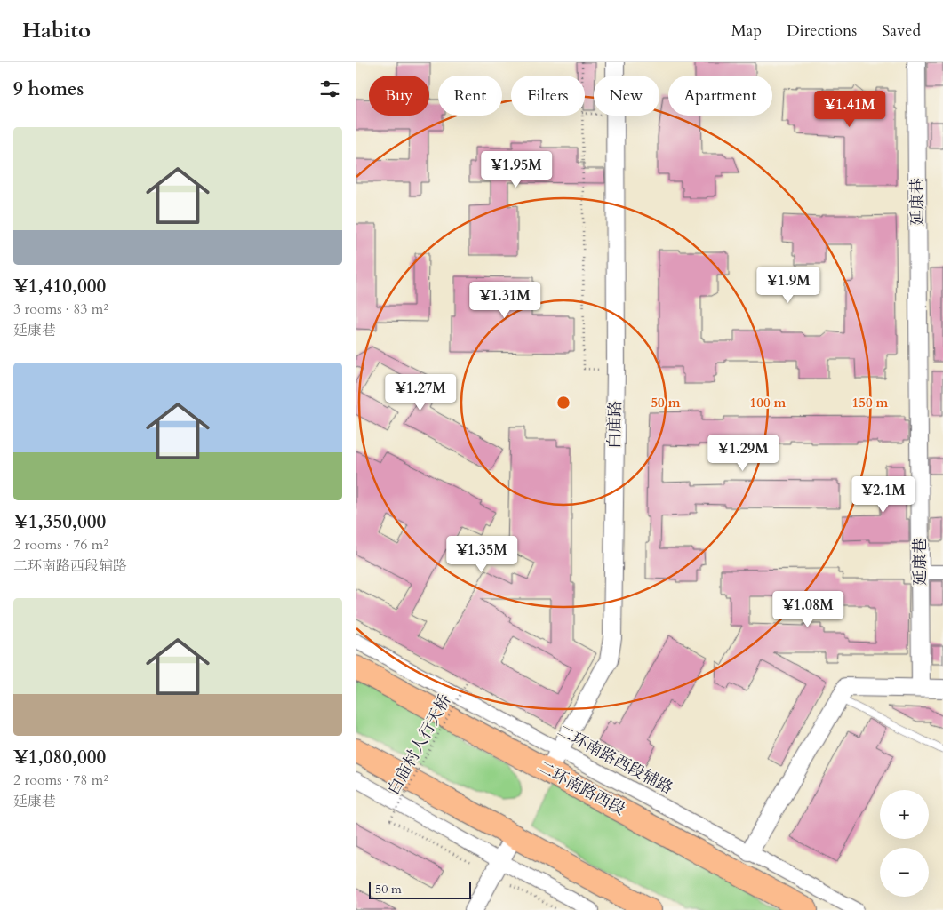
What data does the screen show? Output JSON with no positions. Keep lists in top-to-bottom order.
{
  "streets": {
    "highway": ["二环南路西段"],
    "street": ["延康巷", "白庙路", "二环南路西段辅路"],
    "path": ["白庙村人行天桥"]
  },
  "crossings": [
    ["白庙路", "二环南路西段辅路"],
    ["白庙路", "二环南路西段"]
  ],
  "scale_bar": "50 m",
  "page": {
    "header": "Habito",
    "nav": ["Map", "Directions", "Saved"],
    "heading": "9 homes",
    "chip": [
      "Buy",
      "Rent",
      "Filters",
      "New",
      "Apartment"
    ],
    "price": [
      "¥1.41M",
      "¥1.95M",
      "¥1.9M",
      "¥1.31M",
      "¥1.27M",
      "¥1.29M",
      "¥2.1M",
      "¥1.35M",
      "¥1.08M"
    ],
    "list": [
      {
        "name": "¥1,410,000",
        "note": "3 rooms · 83 m² · 延康巷"
      },
      {
        "name": "¥1,350,000",
        "note": "2 rooms · 76 m² · 二环南路西段辅路"
      },
      {
        "name": "¥1,080,000",
        "note": "2 rooms · 78 m² · 延康巷"
      }
    ],
    "map_buttons": ["+", "−"],
    "scale": "50 m"
  },
  "rings": ["50 m", "100 m", "150 m"]
}
